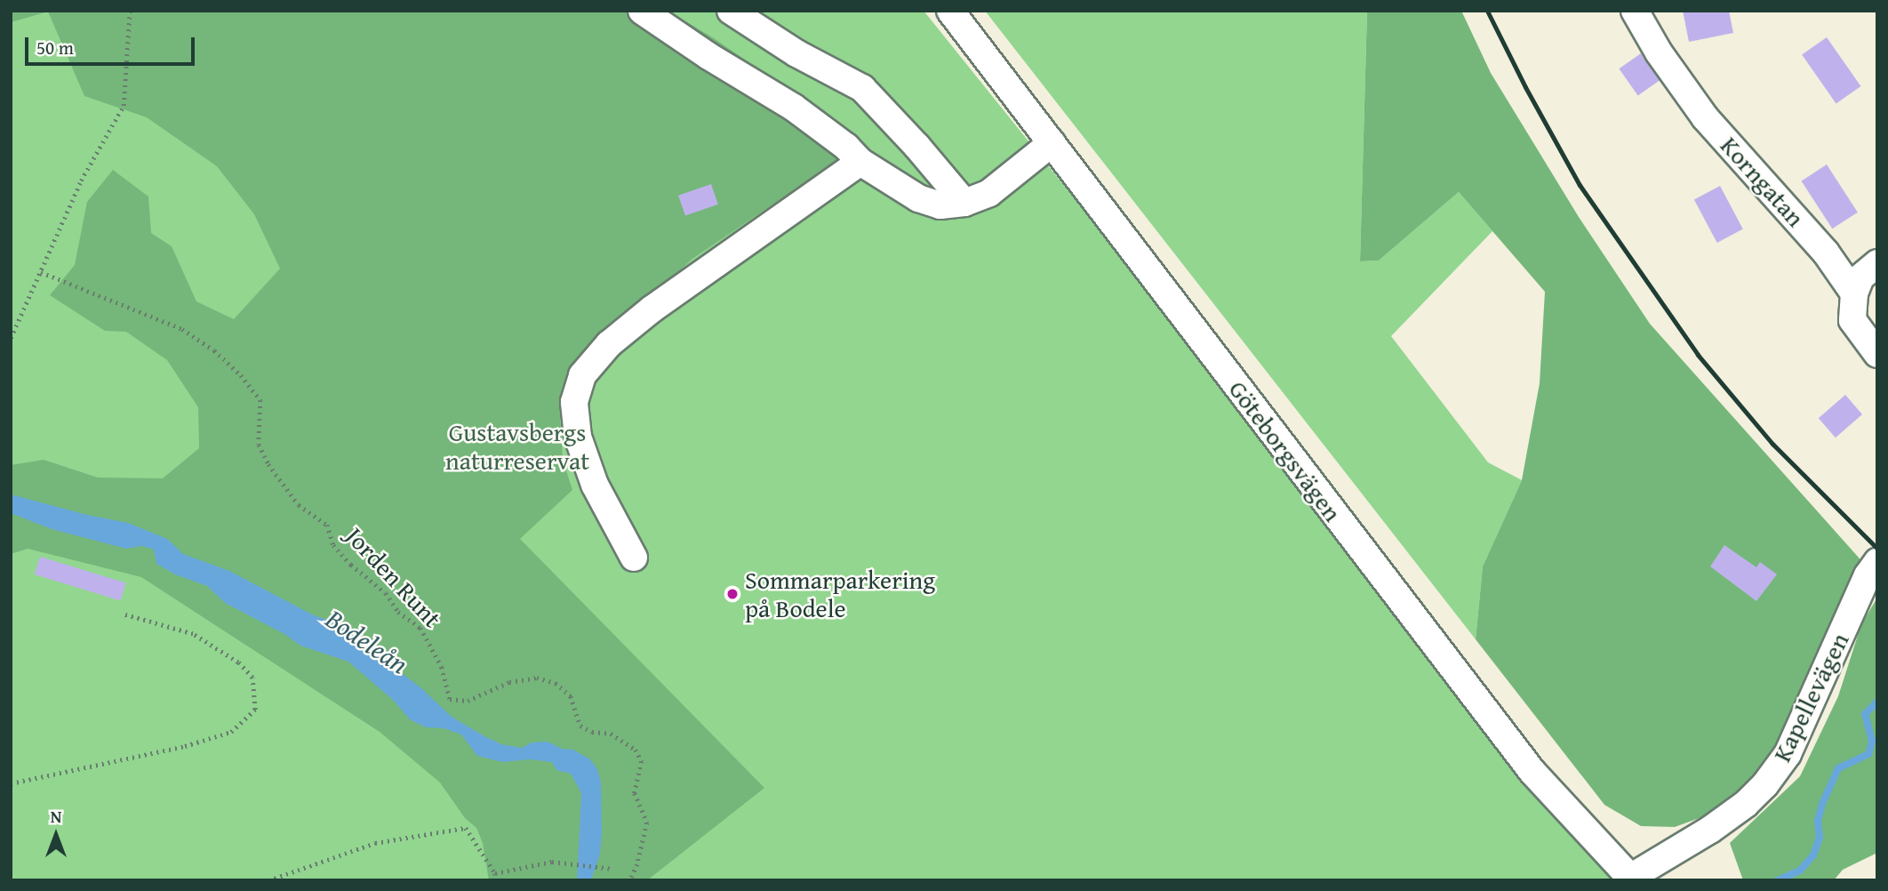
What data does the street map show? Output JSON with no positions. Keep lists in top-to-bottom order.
{
  "streets": {
    "street": ["Korngatan", "Göteborgsvägen", "Kapellevägen"],
    "path": ["Jorden Runt"]
  },
  "crossings": [
    ["Göteborgsvägen", "Kapellevägen"]
  ],
  "water": ["Bodeleån"],
  "parks": ["Gustavsbergs naturreservat"],
  "places": ["Sommarparkering på Bodele"],
  "scale_bar": "50 m",
  "north": "top"
}
